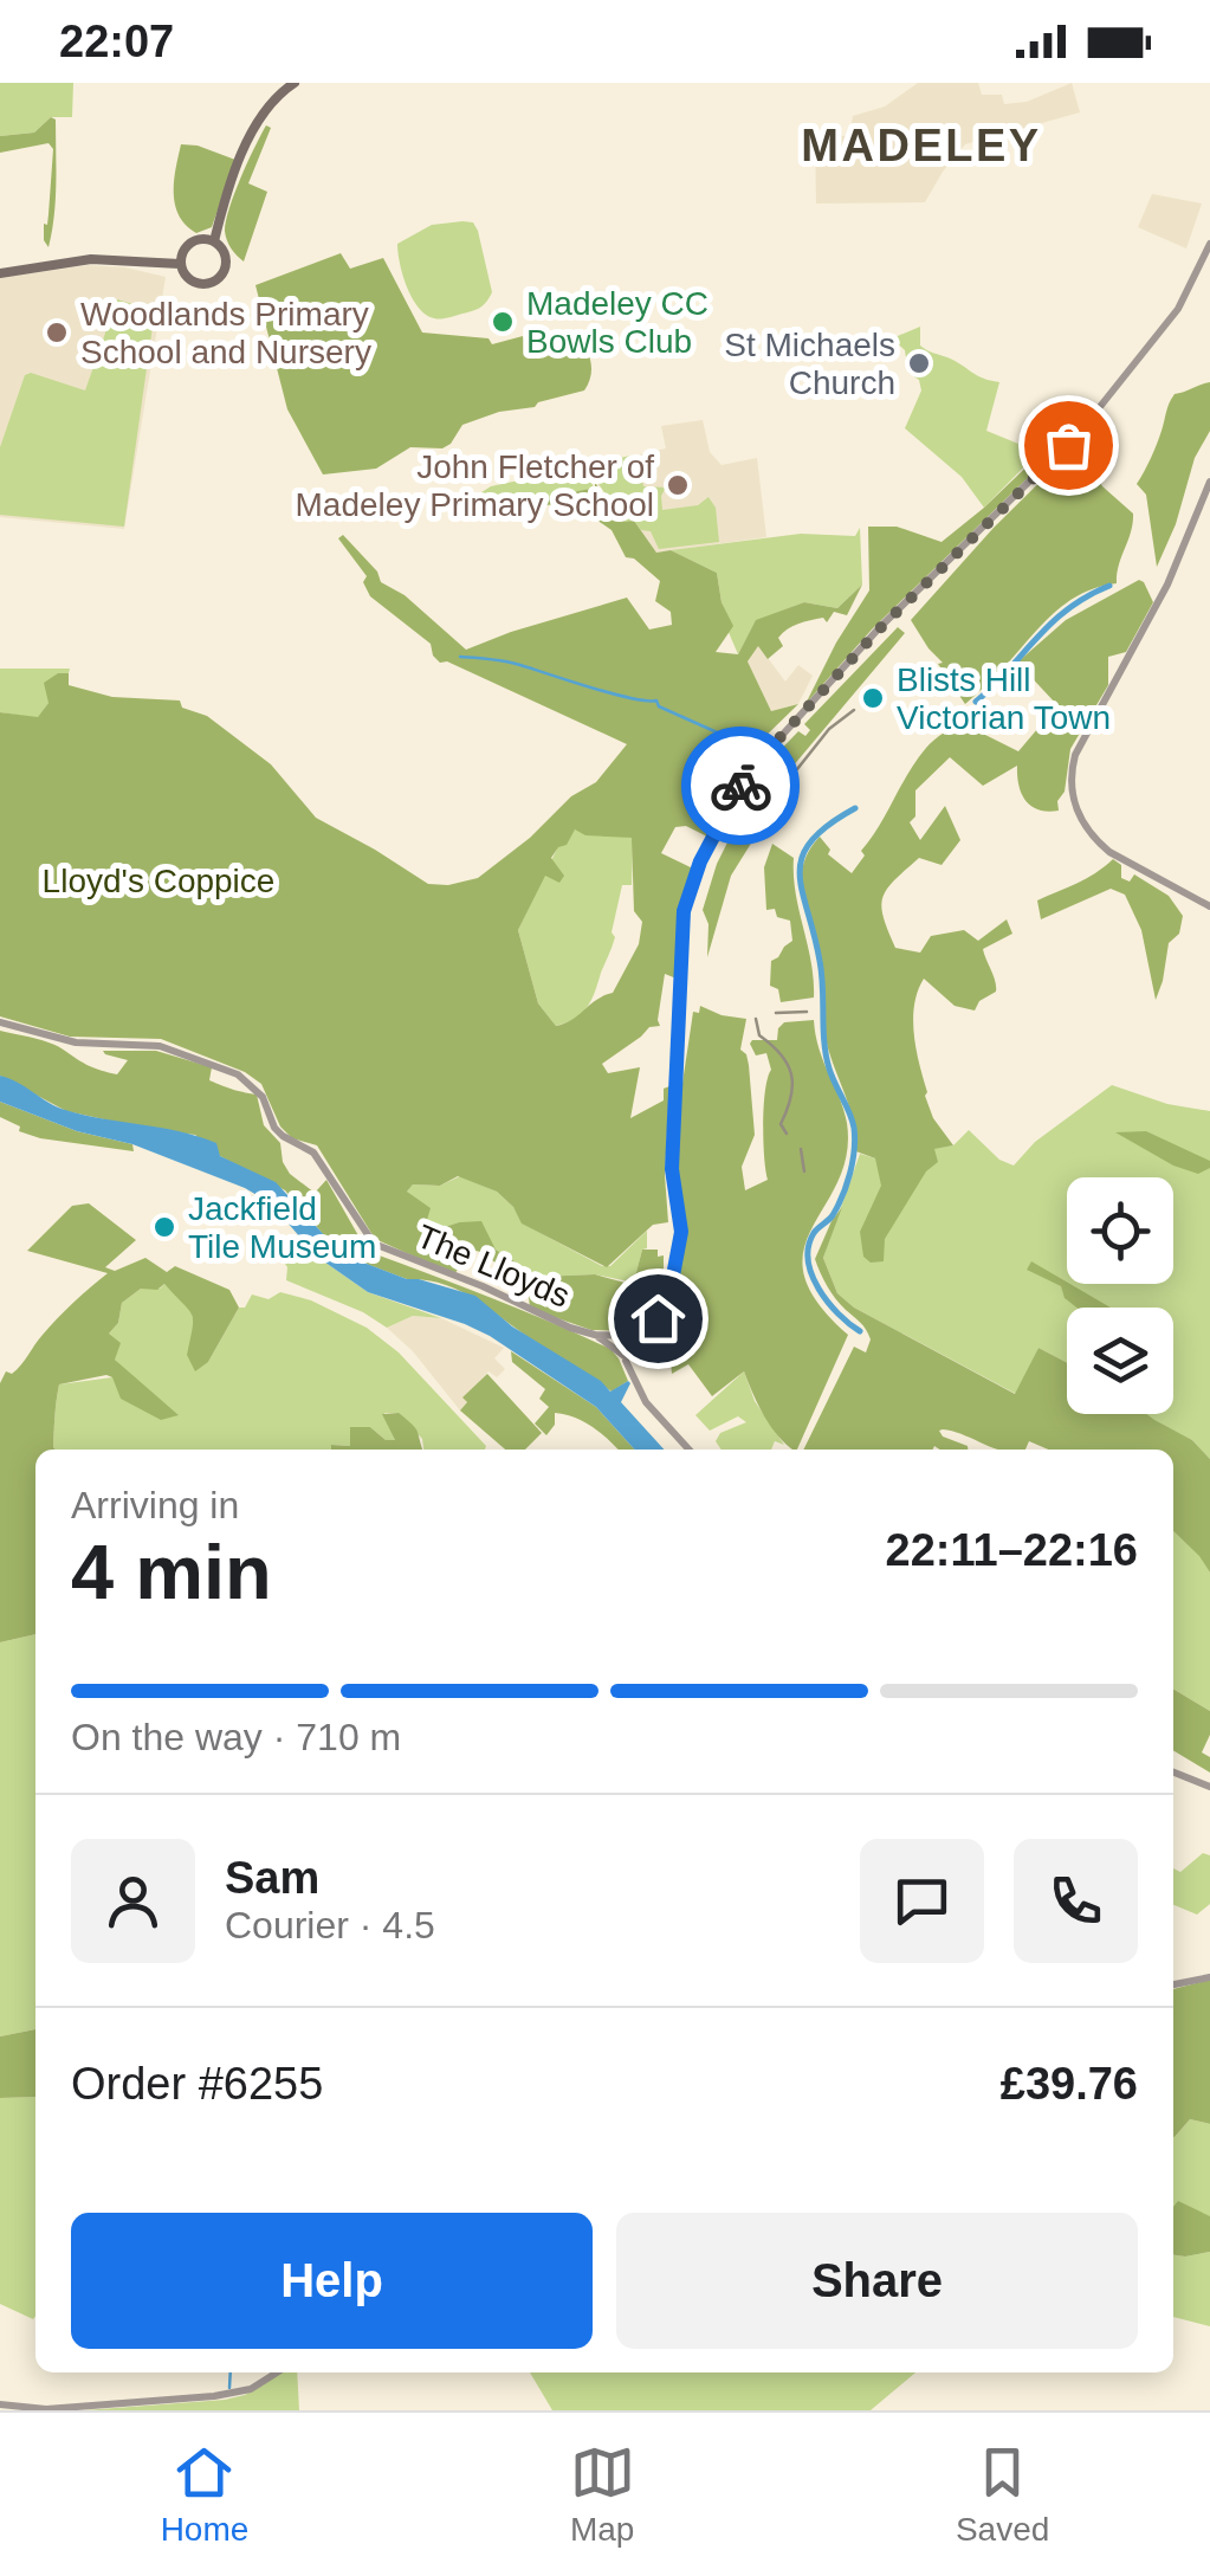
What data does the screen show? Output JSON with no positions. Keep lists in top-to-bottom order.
{
  "streets": {
    "street": ["The Lloyds"]
  },
  "districts": ["MADELEY"],
  "parks": ["Lloyd's Coppice"],
  "places": [
    "Madeley CC Bowls Club",
    "Woodlands Primary School and Nursery",
    "St Michaels Church",
    "John Fletcher of Madeley Primary School",
    "Blists Hill Victorian Town",
    "Jackfield Tile Museum"
  ],
  "page": {
    "status": "22:07",
    "heading": ["4 min", "Arriving in", "22:11–22:16"],
    "panel": [
      "Sam",
      "Courier · 4.5",
      "Order #6255",
      "£39.76"
    ],
    "bar": "On the way · 710 m",
    "buttons": ["Help", "Share"],
    "tabs": ["Home", "Map", "Saved"]
  }
}
